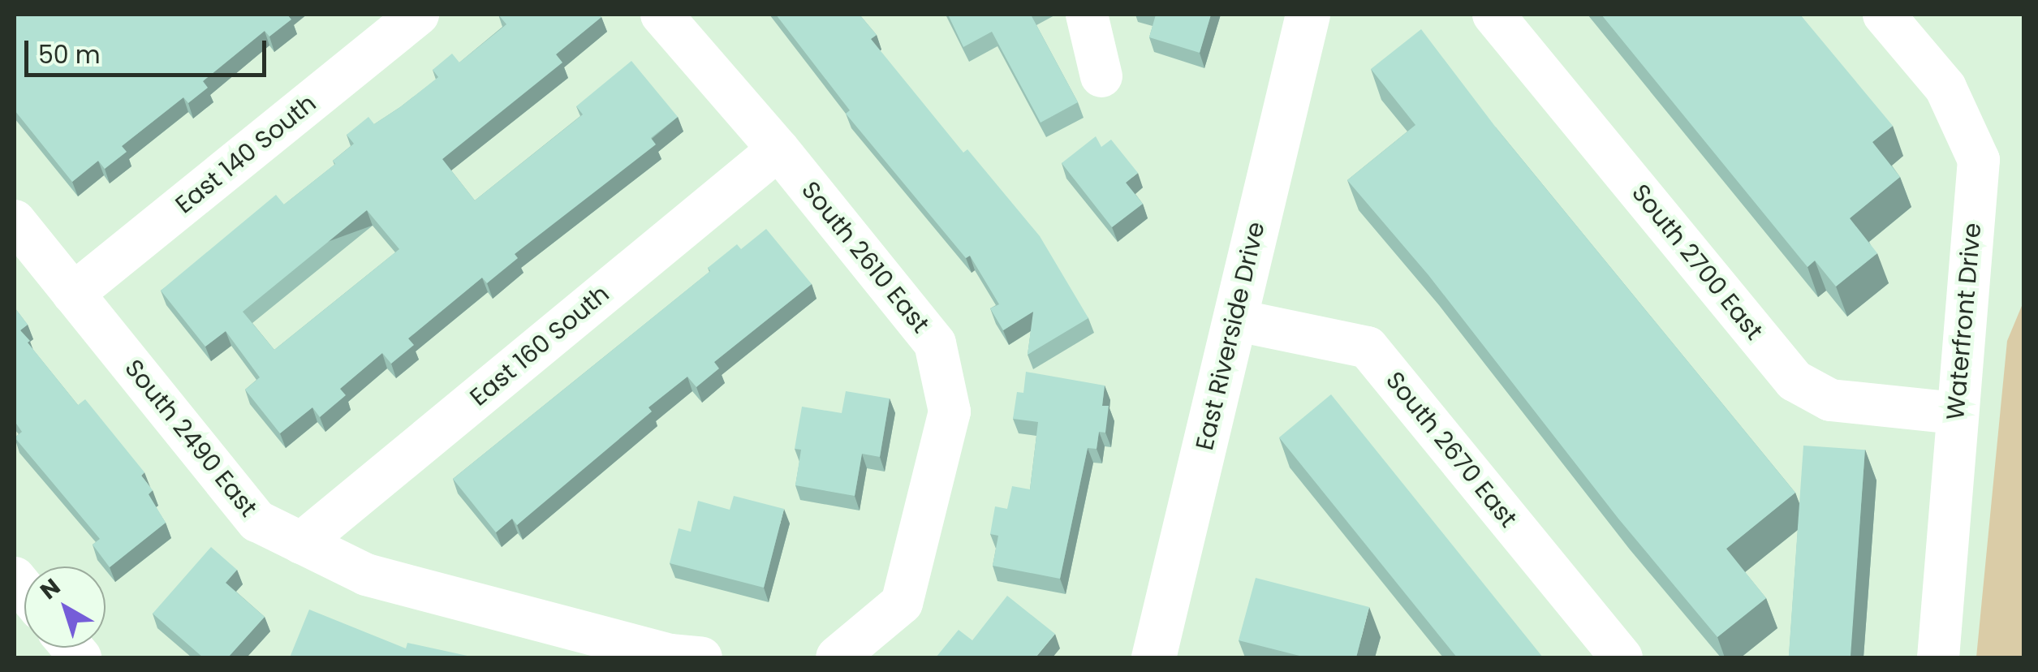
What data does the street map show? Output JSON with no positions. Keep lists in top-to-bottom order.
{
  "streets": {
    "main road": ["East Riverside Drive"],
    "street": [
      "East 140 South",
      "South 2610 East",
      "South 2700 East",
      "Waterfront Drive",
      "East 160 South",
      "South 2490 East",
      "South 2670 East"
    ]
  },
  "crossings": [
    ["East 140 South", "South 2490 East"],
    ["South 2610 East", "East 160 South"],
    ["South 2700 East", "Waterfront Drive"],
    ["East Riverside Drive", "South 2670 East"],
    ["East 160 South", "South 2490 East"]
  ],
  "scale_bar": "50 m",
  "north": "top left"
}
